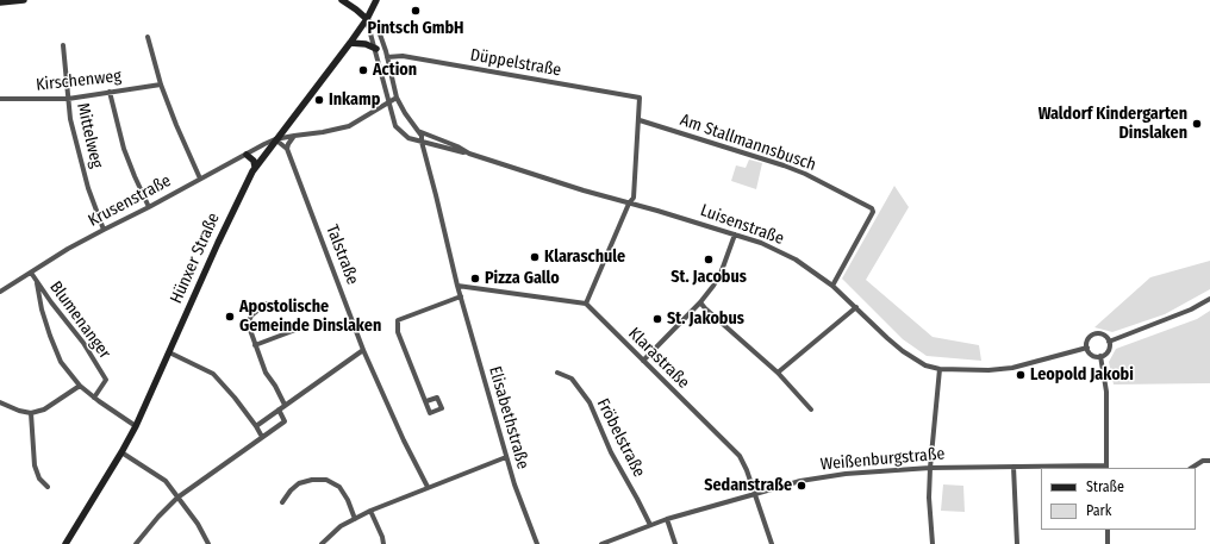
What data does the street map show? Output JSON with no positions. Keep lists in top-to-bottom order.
{
  "streets": {
    "main road": ["Hünxer Straße"],
    "street": [
      "Düppelstraße",
      "Kirschenweg",
      "Mittelweg",
      "Am Stallmannsbusch",
      "Krusenstraße",
      "Luisenstraße",
      "Talstraße",
      "Blumenanger",
      "Klarastraße",
      "Elisabethstraße",
      "Fröbelstraße",
      "Weißenburgstraße"
    ]
  },
  "crossings": [
    ["Düppelstraße", "Am Stallmannsbusch"],
    ["Kirschenweg", "Mittelweg"],
    ["Mittelweg", "Krusenstraße"],
    ["Am Stallmannsbusch", "Luisenstraße"],
    ["Krusenstraße", "Hünxer Straße"],
    ["Krusenstraße", "Blumenanger"],
    ["Luisenstraße", "Hünxer Straße"],
    ["Luisenstraße", "Elisabethstraße"],
    ["Hünxer Straße", "Blumenanger"],
    ["Klarastraße", "Weißenburgstraße"],
    ["Fröbelstraße", "Weißenburgstraße"]
  ],
  "places": [
    "Pintsch GmbH",
    "Action",
    "Inkamp",
    "Waldorf Kindergarten Dinslaken",
    "Klaraschule",
    "St. Jacobus",
    "Pizza Gallo",
    "Apostolische Gemeinde Dinslaken",
    "St. Jakobus",
    "Leopold Jakobi",
    "Sedanstraße"
  ],
  "legend": ["Straße", "Park"]
}
